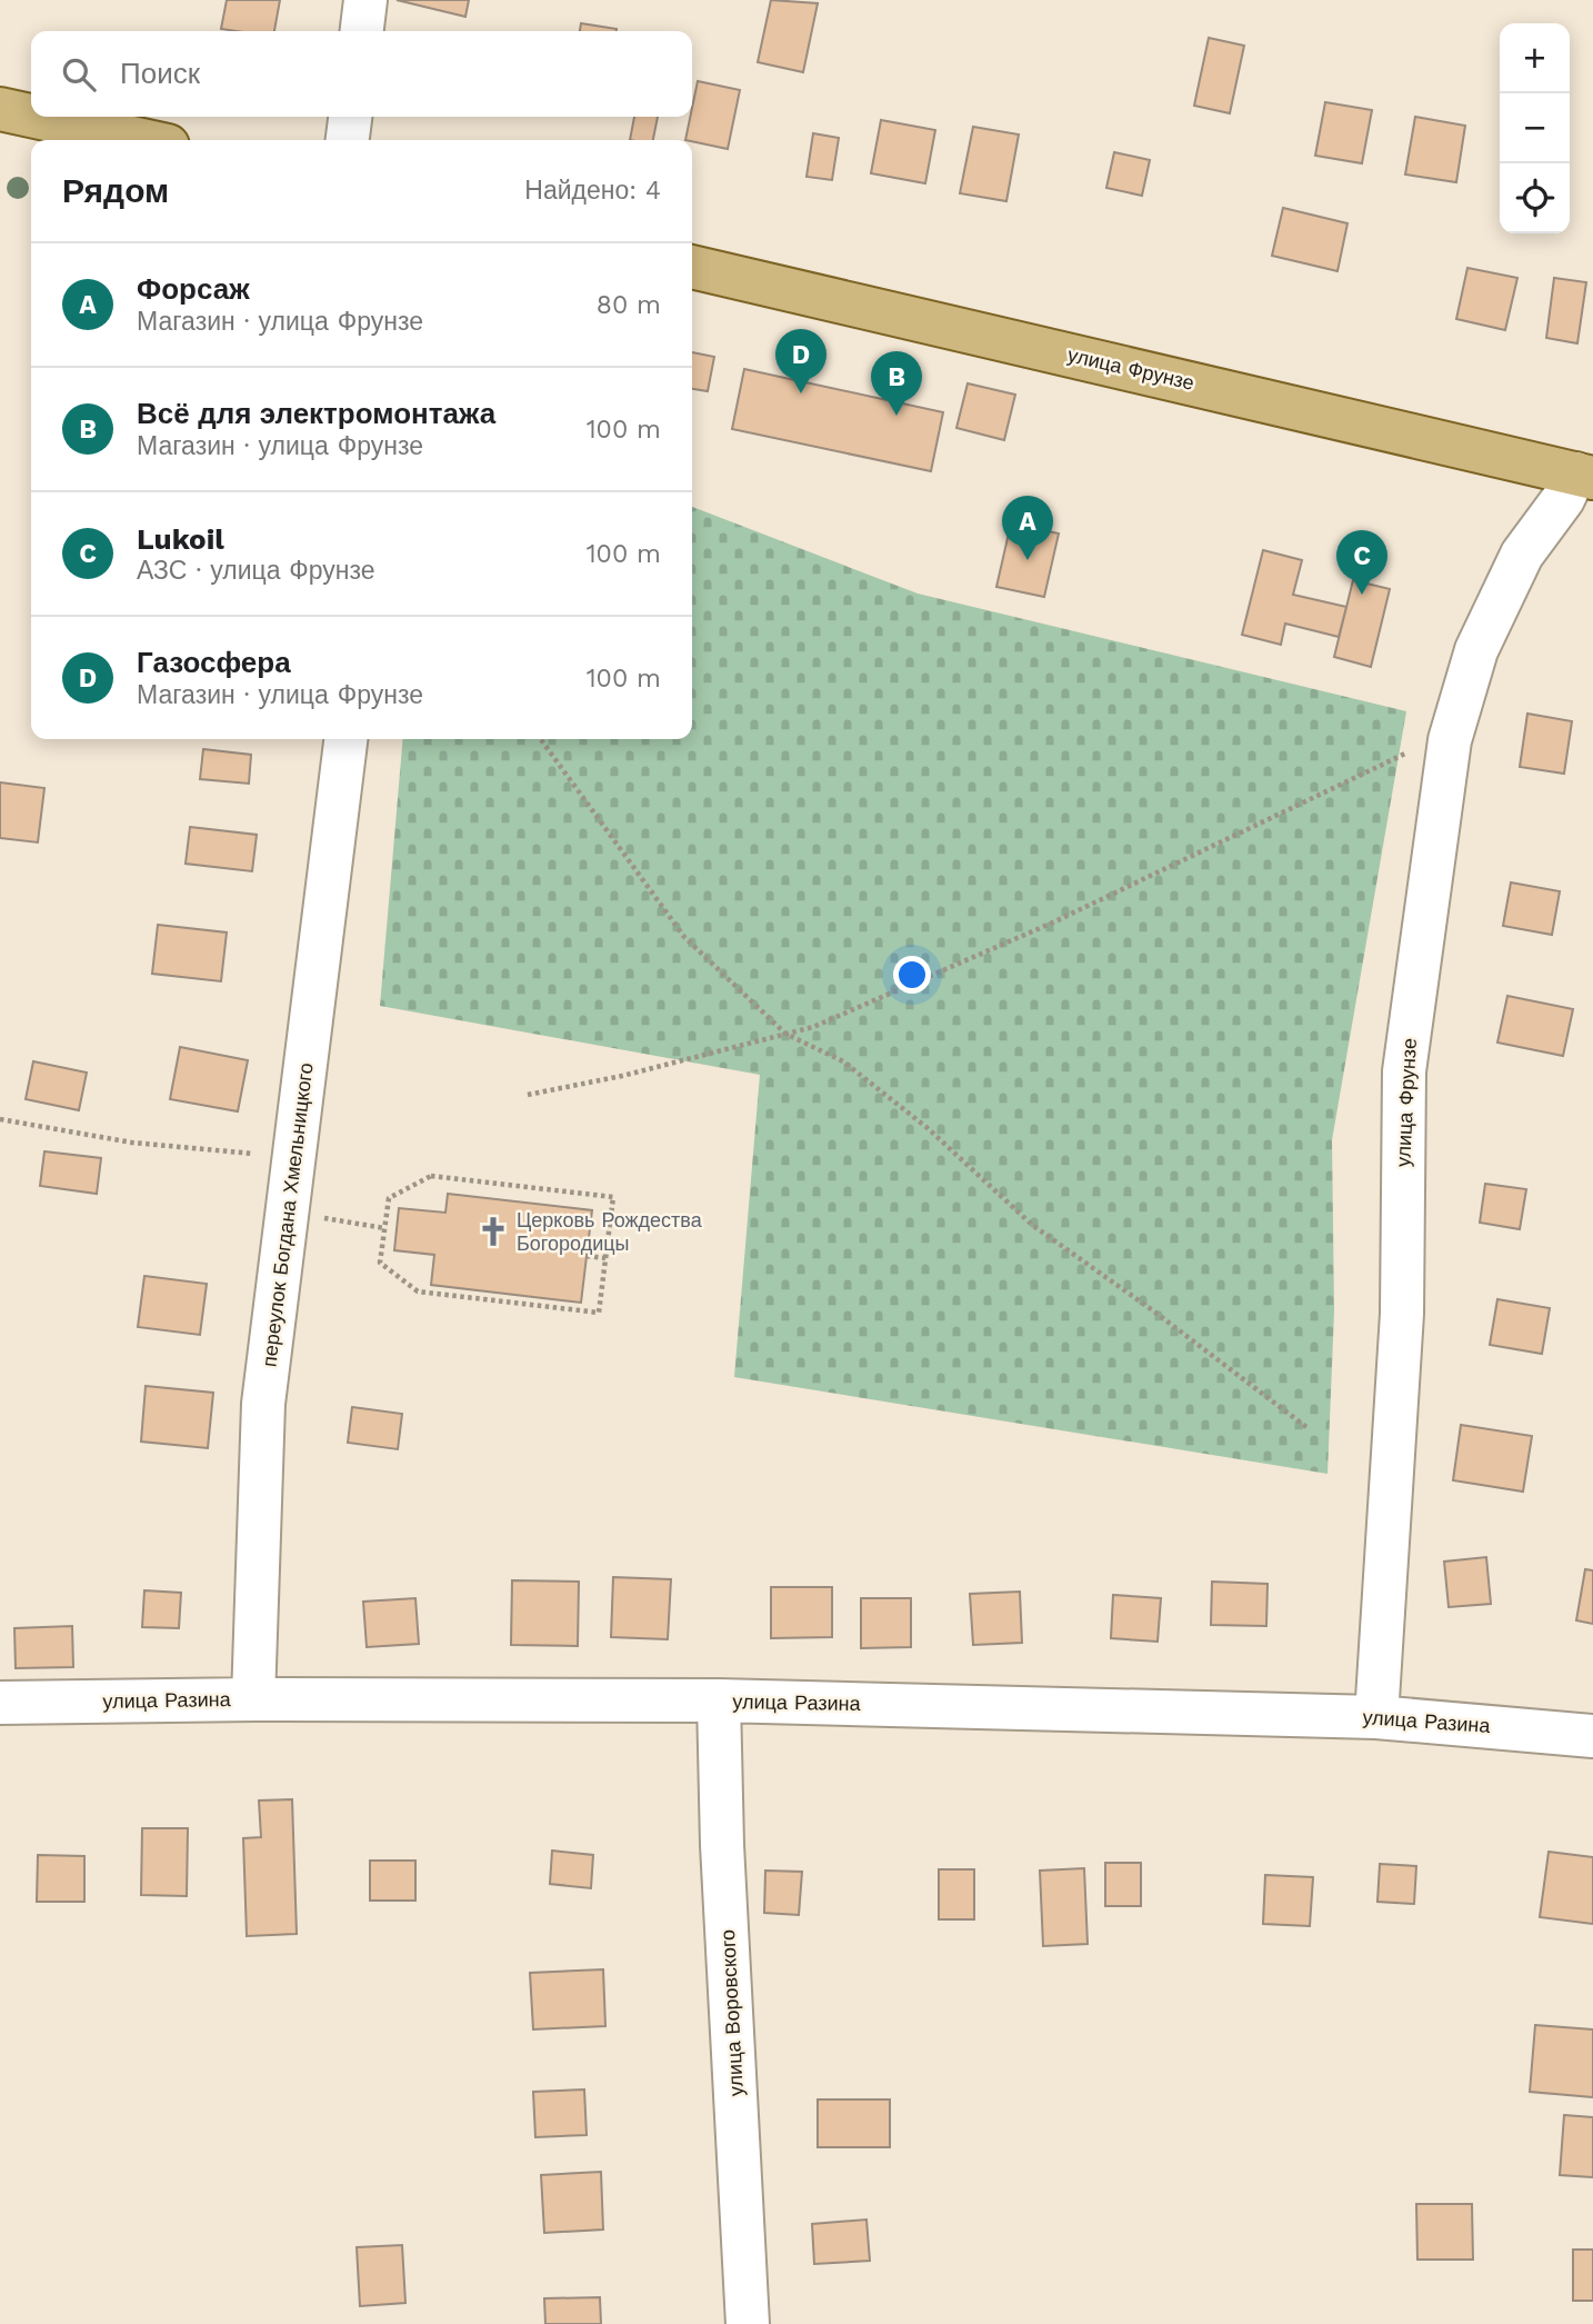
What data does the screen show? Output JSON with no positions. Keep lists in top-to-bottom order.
{
  "streets": {
    "main road": ["улица Фрунзе"],
    "street": ["переулок Богдана Хмельницкого", "улица Разина", "улица Воровского"]
  },
  "crossings": [
    ["улица Фрунзе", "улица Разина"],
    ["переулок Богдана Хмельницкого", "улица Разина"],
    ["улица Разина", "улица Воровского"]
  ],
  "places": {
    "church": ["Церковь Рождества Богородицы"]
  },
  "page": {
    "map_buttons": ["+", "−"],
    "search": "Поиск",
    "heading": ["Рядом", "Найдено: 4"],
    "list": [
      {
        "mark": "A",
        "name": "Форсаж",
        "note": "Магазин · улица Фрунзе",
        "value": "80 m"
      },
      {
        "mark": "B",
        "name": "Всё для электромонтажа",
        "note": "Магазин · улица Фрунзе",
        "value": "100 m"
      },
      {
        "mark": "C",
        "name": "Lukoil",
        "note": "АЗС · улица Фрунзе",
        "value": "100 m"
      },
      {
        "mark": "D",
        "name": "Газосфера",
        "note": "Магазин · улица Фрунзе",
        "value": "100 m"
      }
    ],
    "pins": [
      "D",
      "B",
      "A",
      "C"
    ]
  }
}
